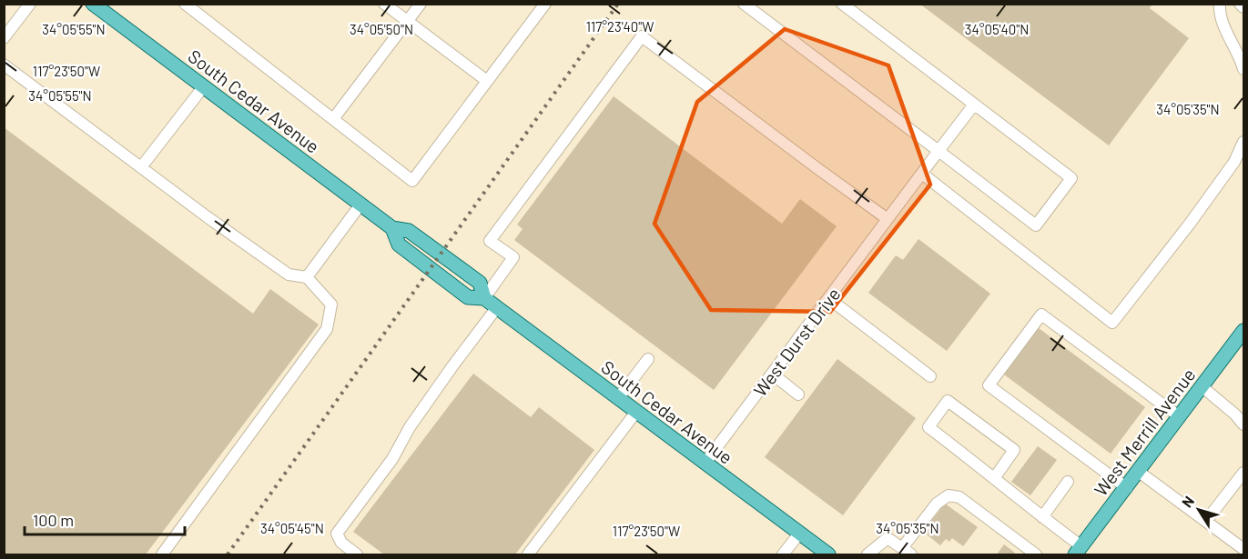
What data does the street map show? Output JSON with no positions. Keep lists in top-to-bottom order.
{
  "streets": {
    "main road": ["South Cedar Avenue", "West Merrill Avenue"],
    "street": ["West Durst Drive"]
  },
  "crossings": [
    ["South Cedar Avenue", "West Durst Drive"]
  ],
  "scale_bar": "100 m",
  "north": "top left",
  "coordinates": [
    "117°23'40\"W",
    "34°05'55\"N",
    "34°05'50\"N",
    "34°05'40\"N",
    "117°23'50\"W",
    "34°05'35\"N",
    "34°05'45\"N"
  ]
}
